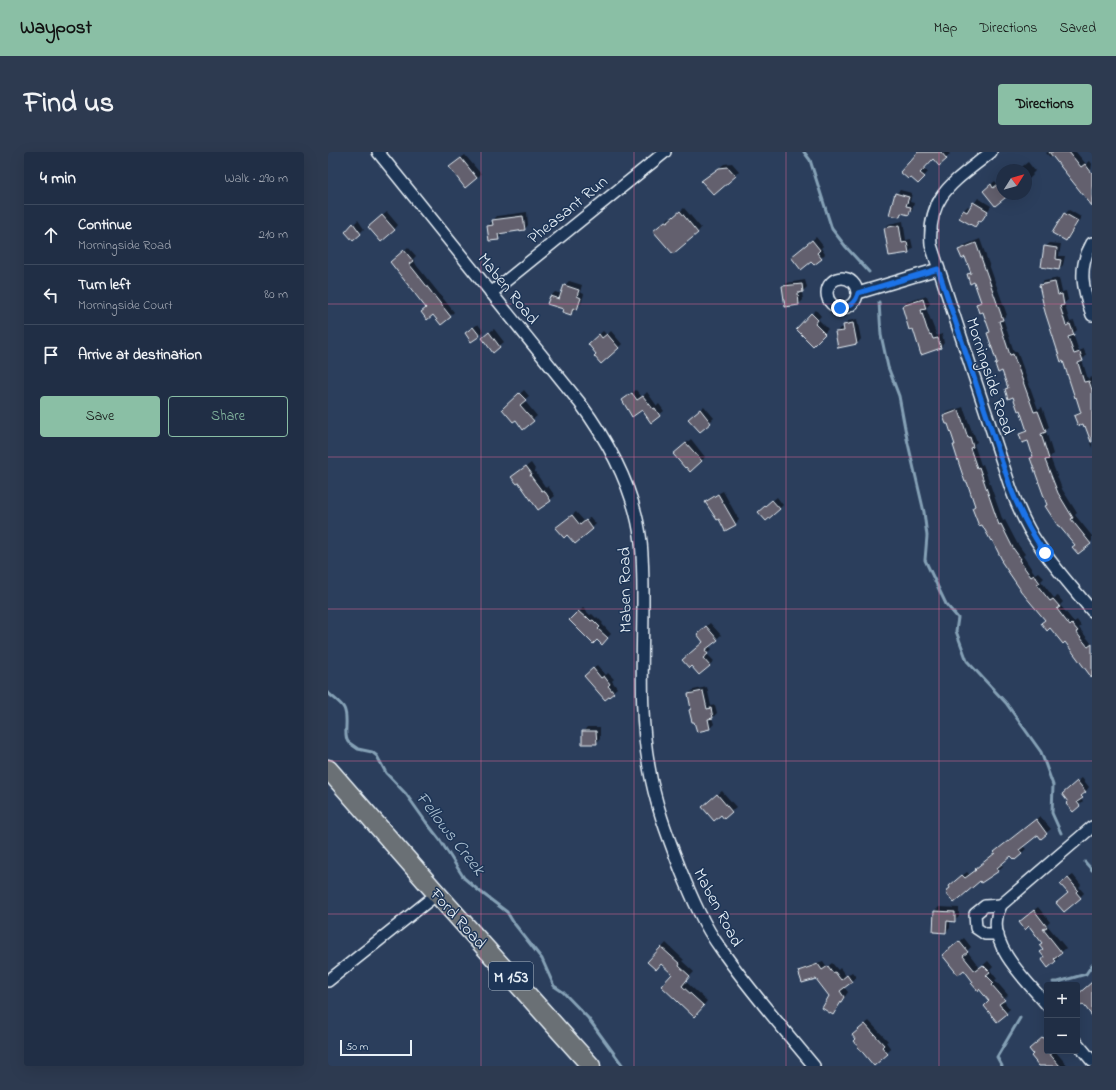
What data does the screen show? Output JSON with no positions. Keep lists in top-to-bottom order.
{
  "streets": {
    "main road": ["Ford Road", "M 153"],
    "street": ["Pheasant Run", "Maben Road", "Morningside Road"]
  },
  "crossings": [
    ["Pheasant Run", "Maben Road"]
  ],
  "water": ["Fellows Creek"],
  "scale_bar": "50 m",
  "north": "top right",
  "page": {
    "header": "Waypost",
    "nav": ["Map", "Directions", "Saved"],
    "title": "Find us",
    "buttons": [
      "Directions",
      ["Save", "Share"]
    ],
    "heading": ["4 min", "Walk · 290 m"],
    "list": [
      ["Continue", "Morningside Road", "210 m"],
      ["Turn left", "Morningside Court", "80 m"],
      "Arrive at destination"
    ],
    "map_buttons": ["+", "−"],
    "scale": "50 m"
  }
}
